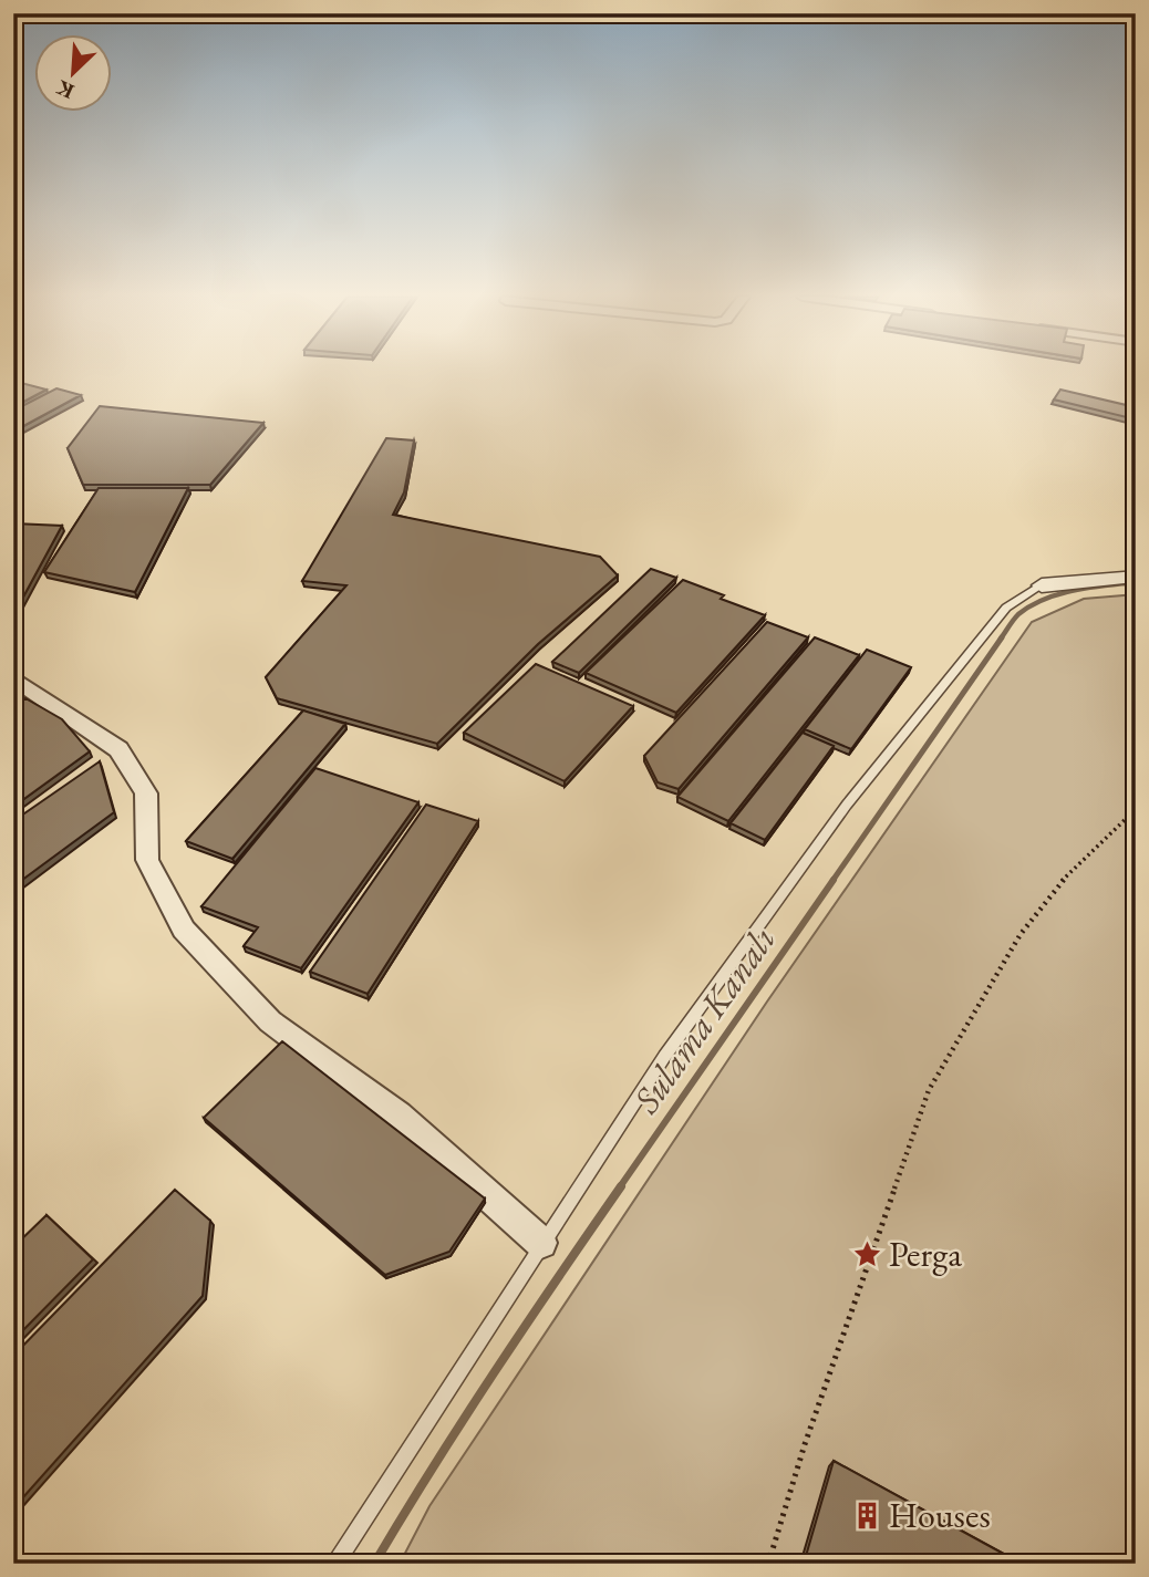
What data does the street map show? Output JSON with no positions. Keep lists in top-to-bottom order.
{
  "water": ["Sulama Kanalı"],
  "places": {
    "place": ["Perga"],
    "building": ["Houses"]
  },
  "north": "bottom left"
}
